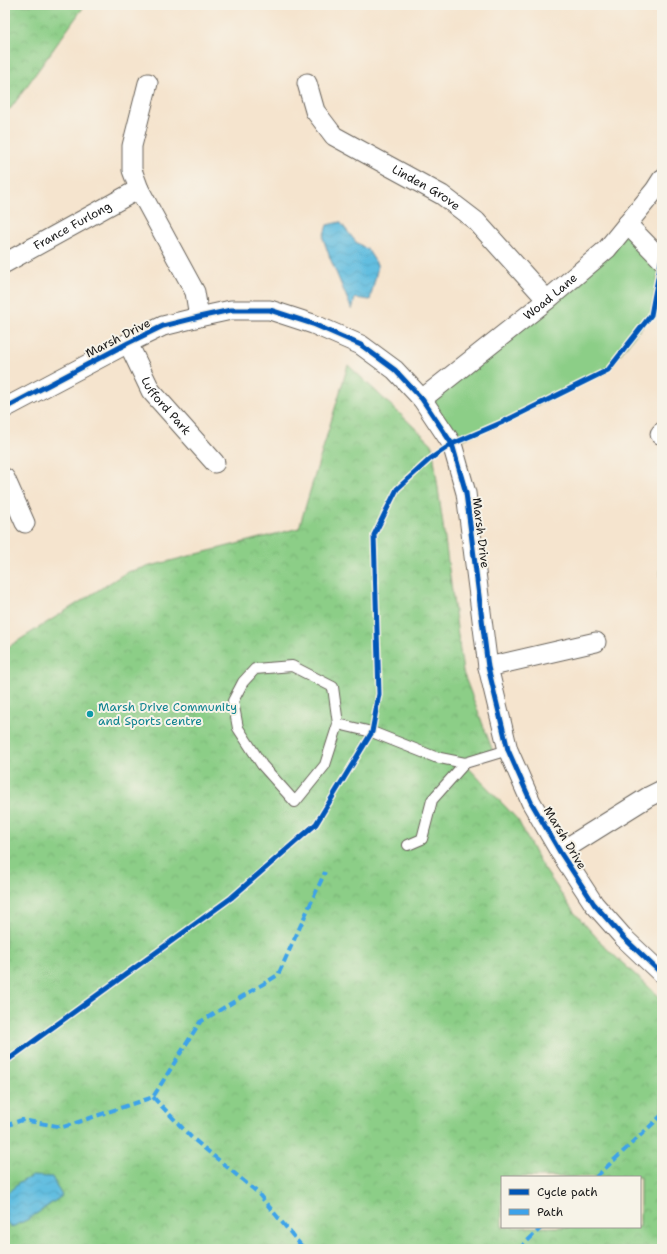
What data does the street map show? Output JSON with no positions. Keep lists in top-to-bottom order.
{
  "streets": {
    "street": [
      "Linden Grove",
      "France Furlong",
      "Woad Lane",
      "Marsh Drive",
      "Lufford Park"
    ]
  },
  "crossings": [
    ["Linden Grove", "Woad Lane"],
    ["Woad Lane", "Marsh Drive"],
    ["Marsh Drive", "Lufford Park"]
  ],
  "places": ["Marsh Drive Community and Sports centre"],
  "legend": ["Cycle path", "Path"]
}
